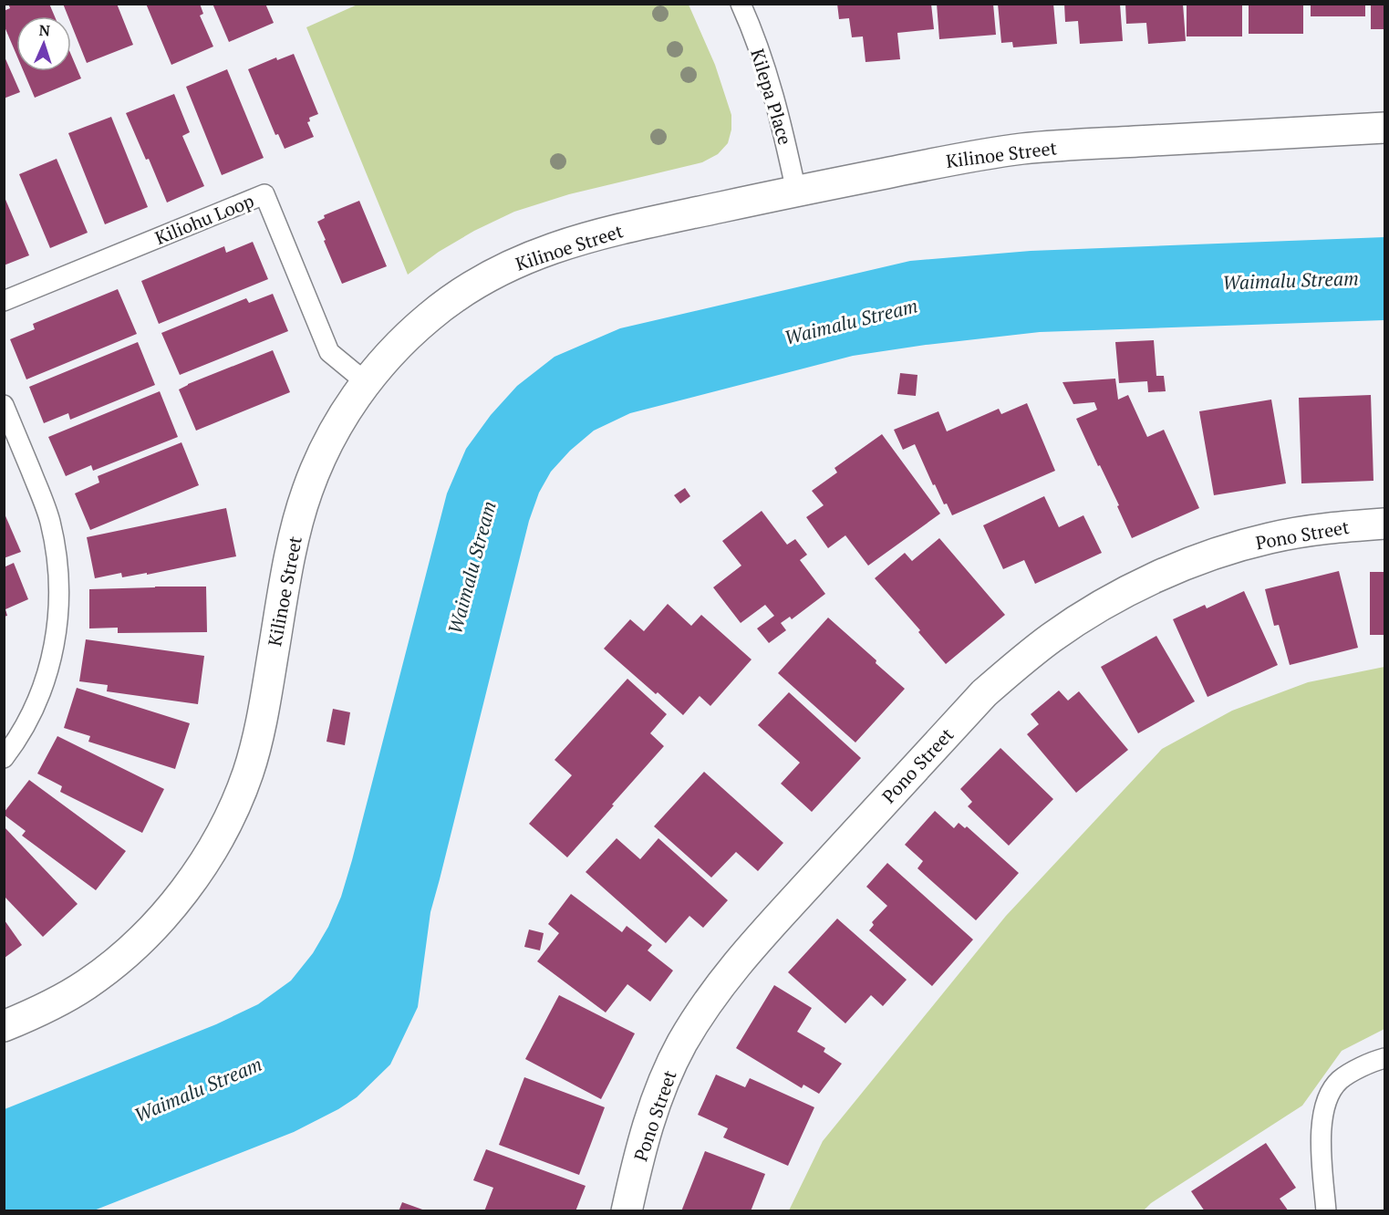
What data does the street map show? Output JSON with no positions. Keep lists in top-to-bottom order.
{
  "streets": {
    "street": ["Kilinoe Street", "Pono Street"],
    "lane": ["Kilepa Place", "Kiliohu Loop"]
  },
  "crossings": [
    ["Kilepa Place", "Kilinoe Street"],
    ["Kilinoe Street", "Kiliohu Loop"]
  ],
  "water": ["Waimalu Stream"],
  "north": "top"
}
